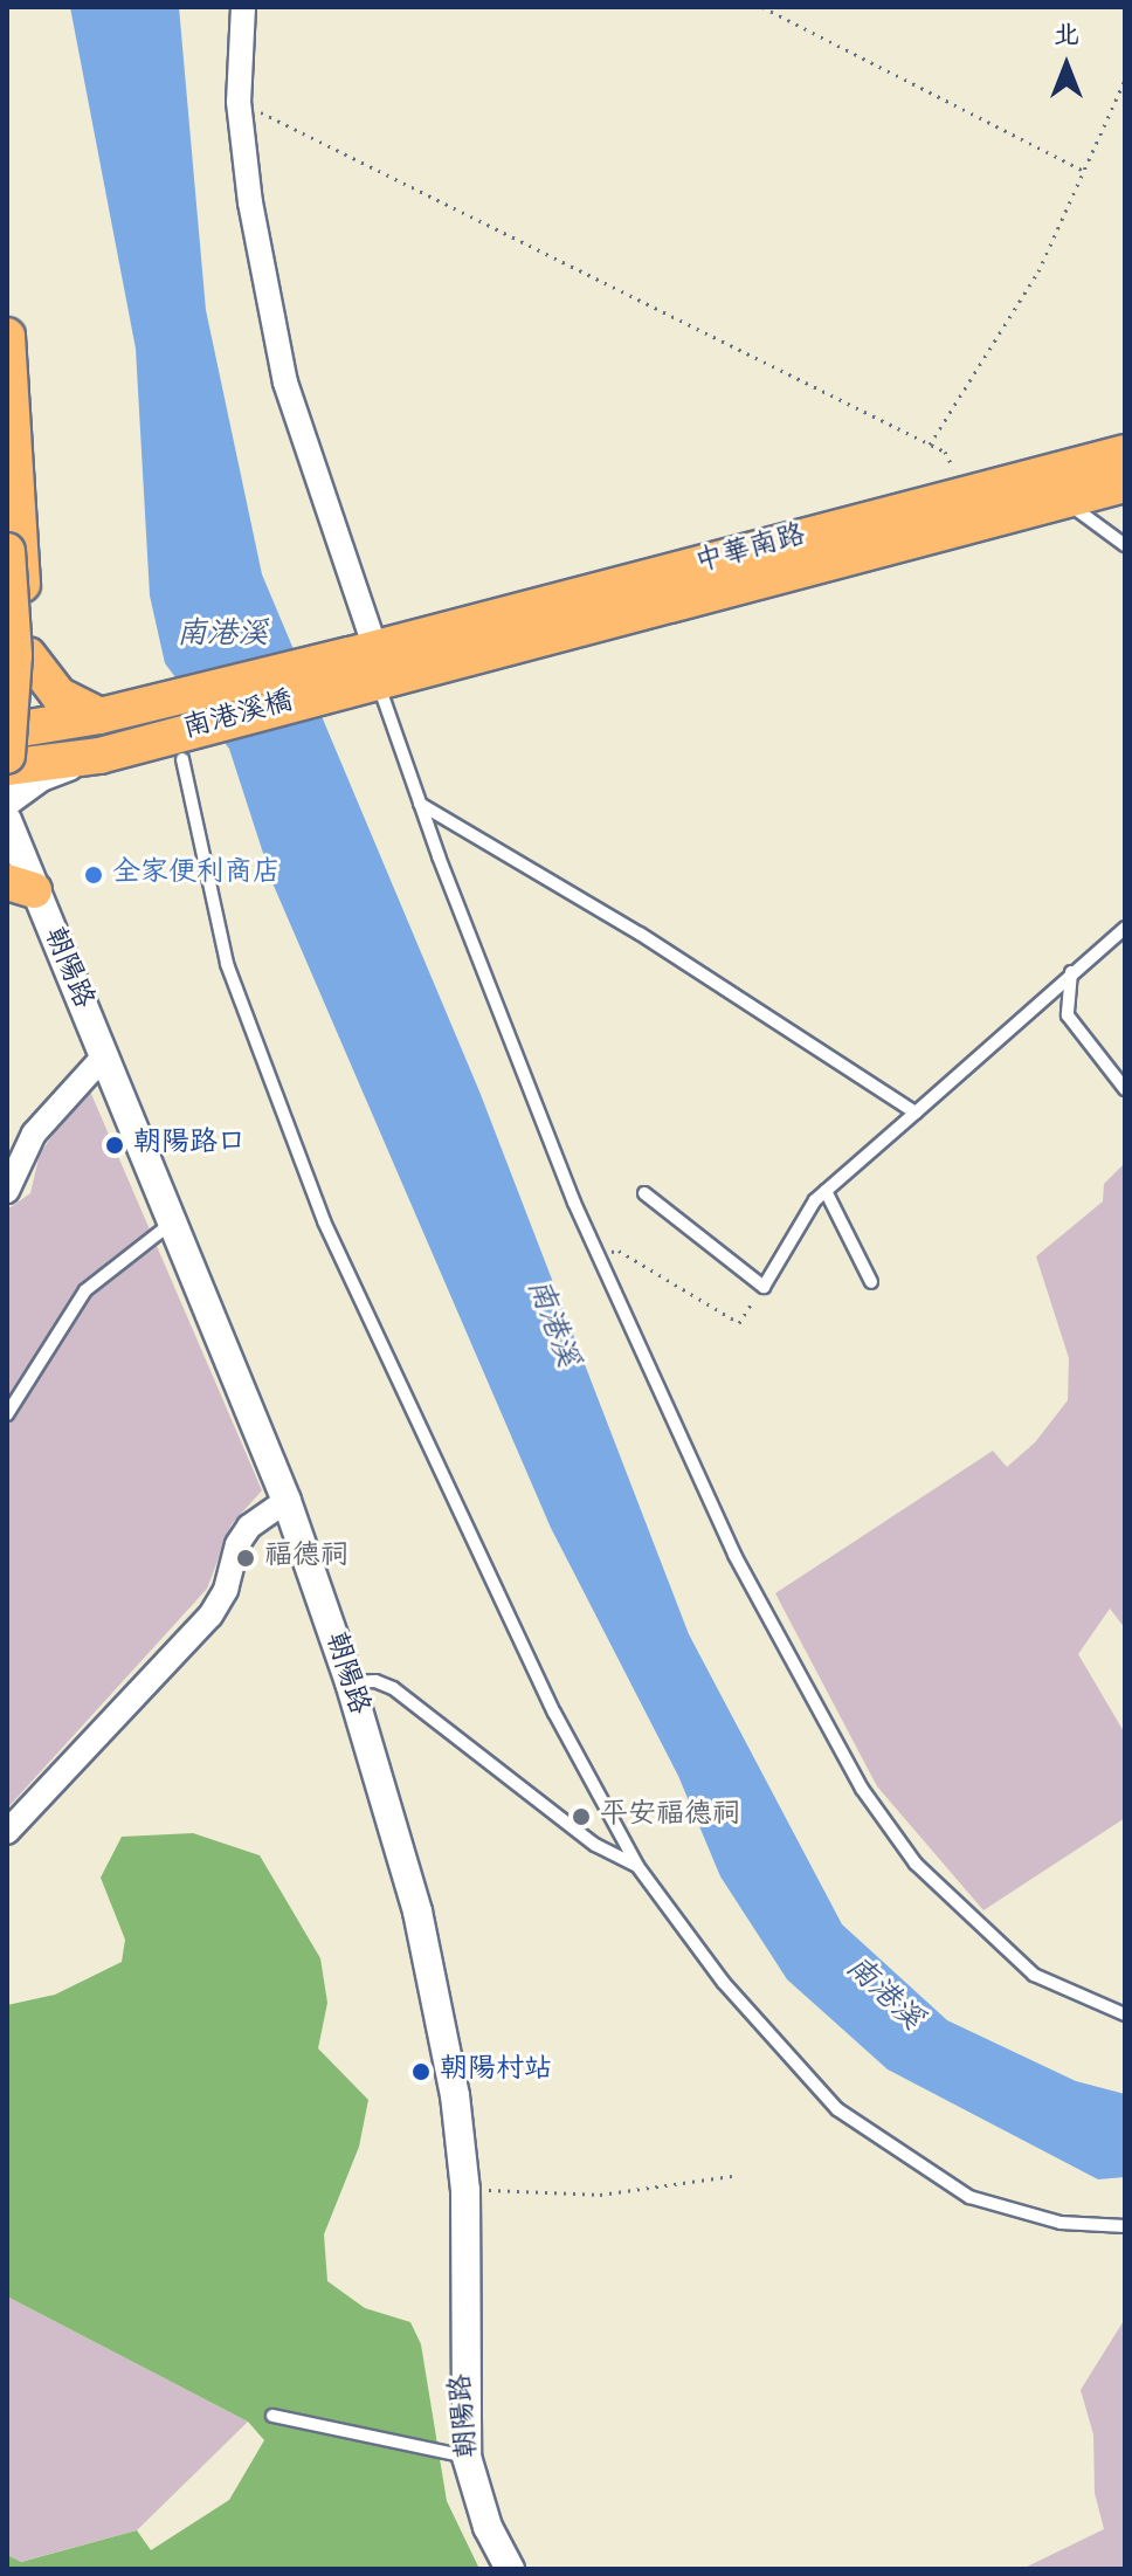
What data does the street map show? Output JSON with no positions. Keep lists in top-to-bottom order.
{
  "streets": {
    "main road": ["中華南路", "南港溪橋"],
    "street": ["朝陽路"]
  },
  "crossings": [
    ["中華南路", "南港溪橋"]
  ],
  "water": ["南港溪"],
  "places": [
    "全家便利商店",
    "朝陽路口",
    "福德祠",
    "平安福德祠",
    "朝陽村站"
  ],
  "north": "top"
}
